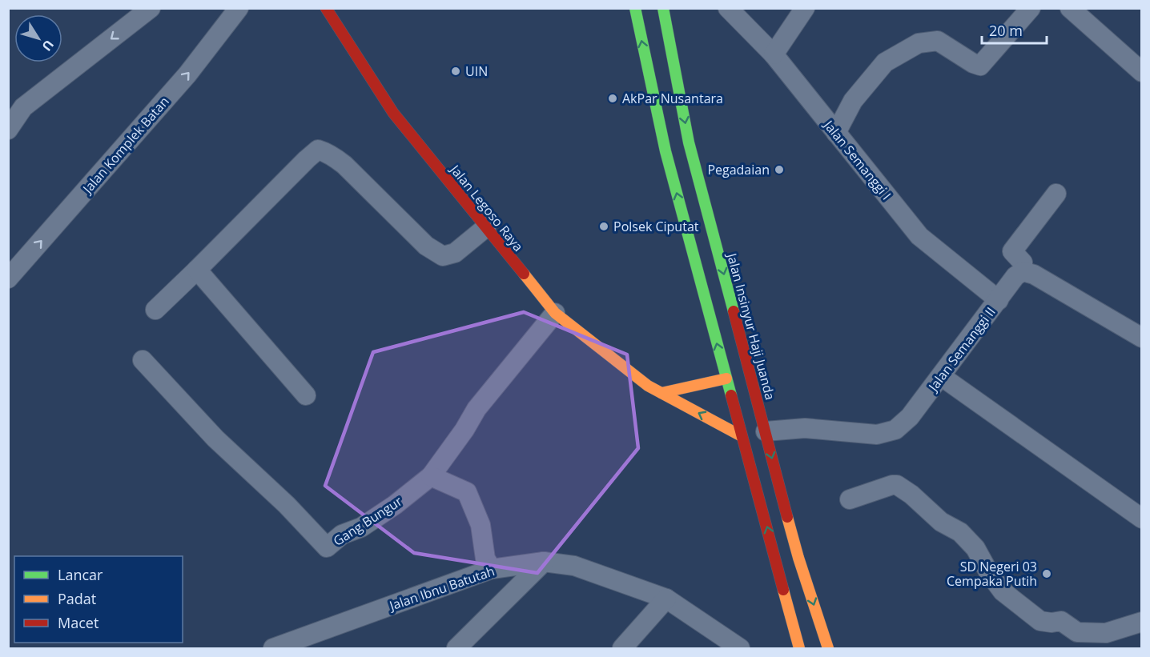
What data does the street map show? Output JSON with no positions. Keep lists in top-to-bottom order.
{
  "streets": {
    "main road": ["Jalan Legoso Raya", "Jalan Insinyur Haji Juanda"],
    "street": [
      "Jalan Komplek Batan",
      "Jalan Semanggi I",
      "Jalan Semanggi II",
      "Gang Bungur",
      "Jalan Ibnu Batutah"
    ]
  },
  "crossings": [
    ["Jalan Semanggi I", "Jalan Semanggi II"],
    ["Jalan Legoso Raya", "Gang Bungur"],
    ["Jalan Insinyur Haji Juanda", "Jalan Semanggi II"]
  ],
  "places": [
    "UIN",
    "AkPar Nusantara",
    "Pegadaian",
    "Polsek Ciputat",
    "SD Negeri 03 Cempaka Putih"
  ],
  "legend": ["Lancar", "Padat", "Macet"],
  "scale_bar": "20 m",
  "north": "bottom right"
}
